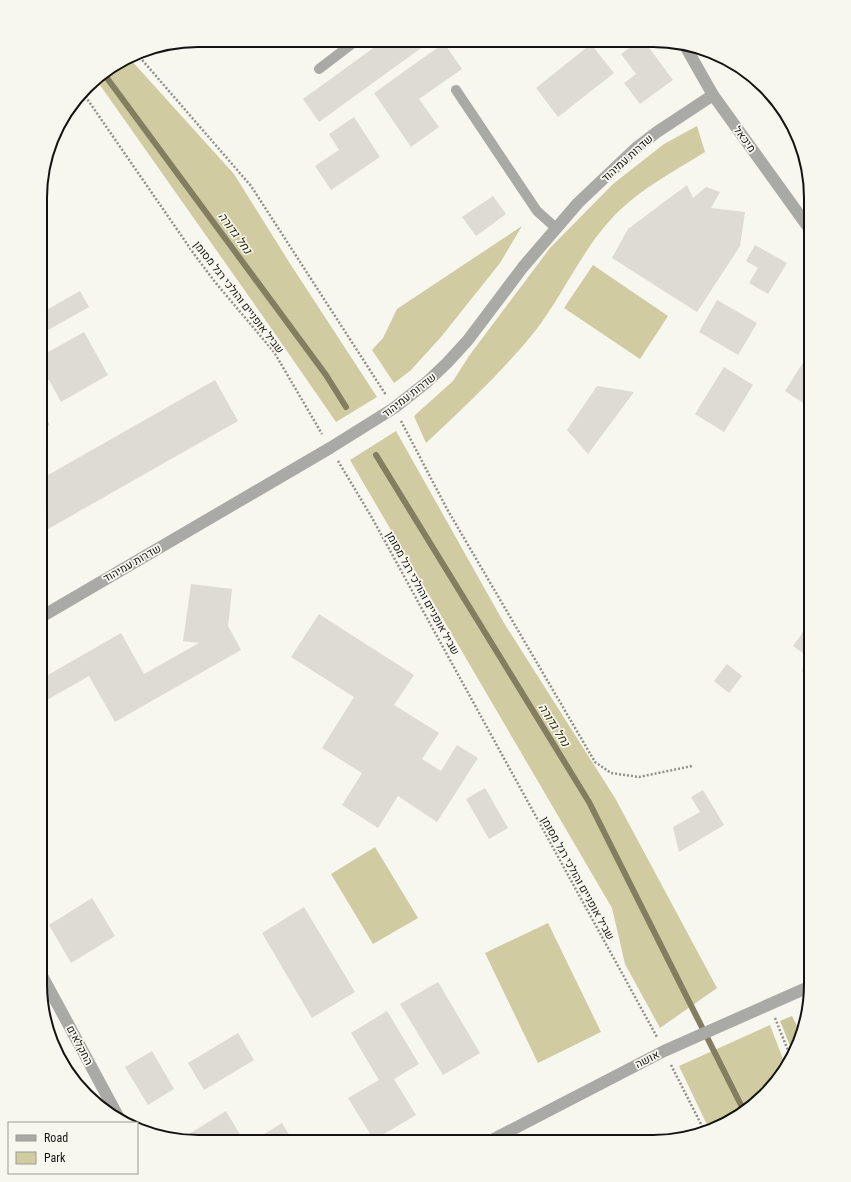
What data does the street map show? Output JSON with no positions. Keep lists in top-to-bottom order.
{
  "streets": {
    "street": [
      "מיכאל",
      "שדרות עמיהוד",
      "החקלאים",
      "אושה"
    ],
    "path": ["שביל אופניים והולכי רגל מסומן"]
  },
  "crossings": [
    ["מיכאל", "שדרות עמיהוד"],
    ["שדרות עמיהוד", "שביל אופניים והולכי רגל מסומן"],
    ["שביל אופניים והולכי רגל מסומן", "אושה"]
  ],
  "water": ["נחל גדורה"],
  "legend": ["Road", "Park"]
}
